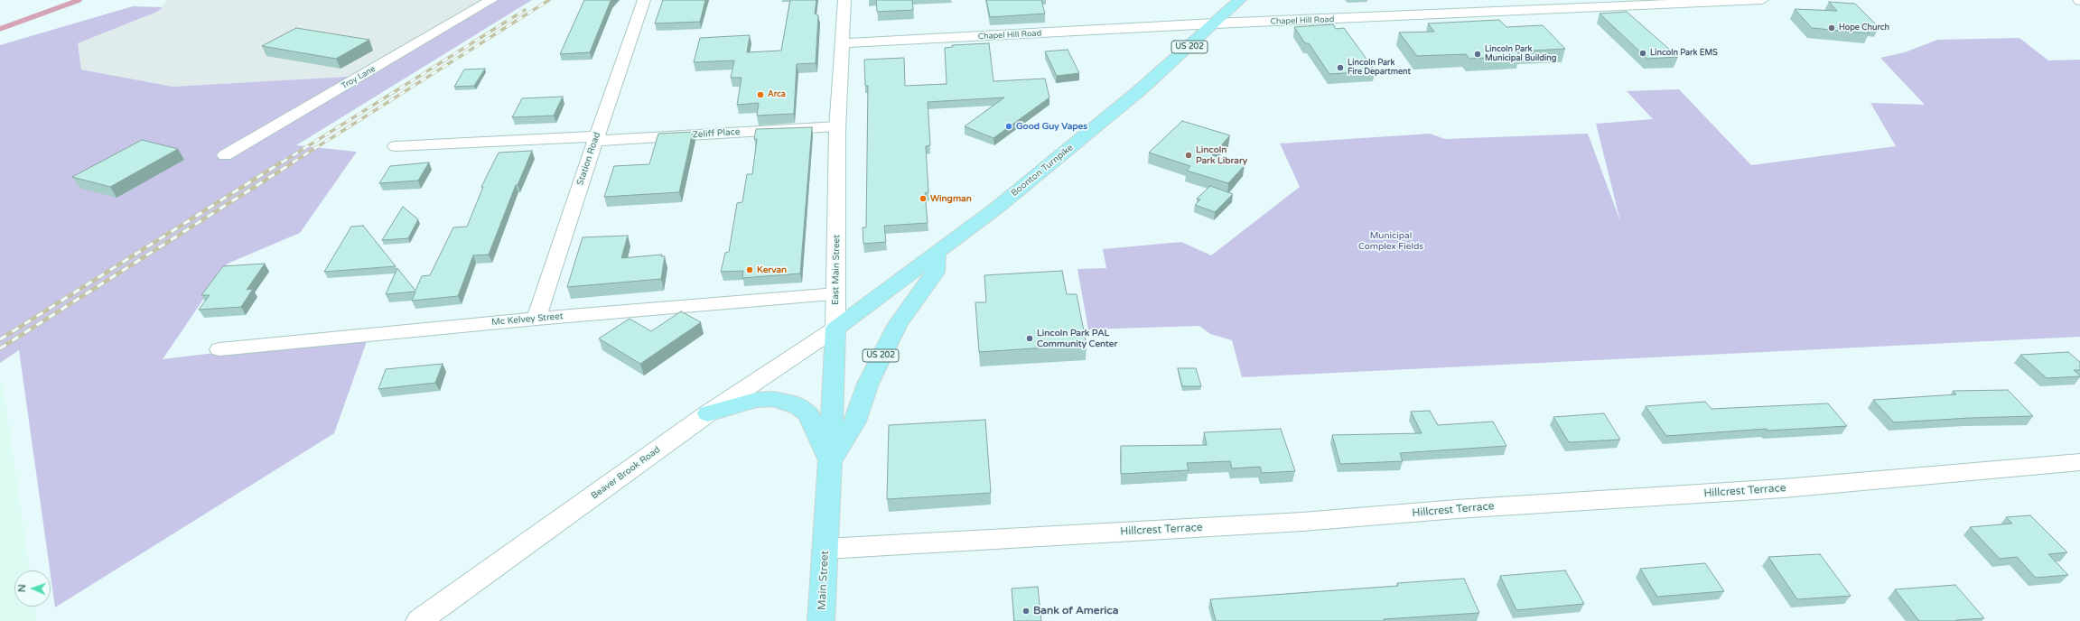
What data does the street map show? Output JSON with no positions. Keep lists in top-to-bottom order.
{
  "streets": {
    "main road": [
      "Chapel Hill Road",
      "US 202",
      "Boonton Turnpike",
      "East Main Street",
      "Beaver Brook Road",
      "Main Street"
    ],
    "street": [
      "Troy Lane",
      "Zeliff Place",
      "Station Road",
      "Mc Kelvey Street",
      "Hillcrest Terrace"
    ]
  },
  "crossings": [
    ["Chapel Hill Road", "Boonton Turnpike"],
    ["Chapel Hill Road", "East Main Street"],
    ["US 202", "Boonton Turnpike"],
    ["US 202", "East Main Street"],
    ["Zeliff Place", "Station Road"],
    ["Zeliff Place", "East Main Street"],
    ["Station Road", "Mc Kelvey Street"],
    ["Boonton Turnpike", "East Main Street"],
    ["Boonton Turnpike", "Beaver Brook Road"],
    ["East Main Street", "Mc Kelvey Street"],
    ["East Main Street", "Beaver Brook Road"],
    ["East Main Street", "Hillcrest Terrace"],
    ["East Main Street", "Main Street"],
    ["Hillcrest Terrace", "Main Street"]
  ],
  "parks": ["Municipal Complex Fields"],
  "places": [
    "Hope Church",
    "Lincoln Park EMS",
    "Lincoln Park Municipal Building",
    "Lincoln Park Fire Department",
    "Arca",
    "Good Guy Vapes",
    "Lincoln Park Library",
    "Wingman",
    "Kervan",
    "Lincoln Park PAL Community Center",
    "Bank of America"
  ],
  "north": "left"
}
